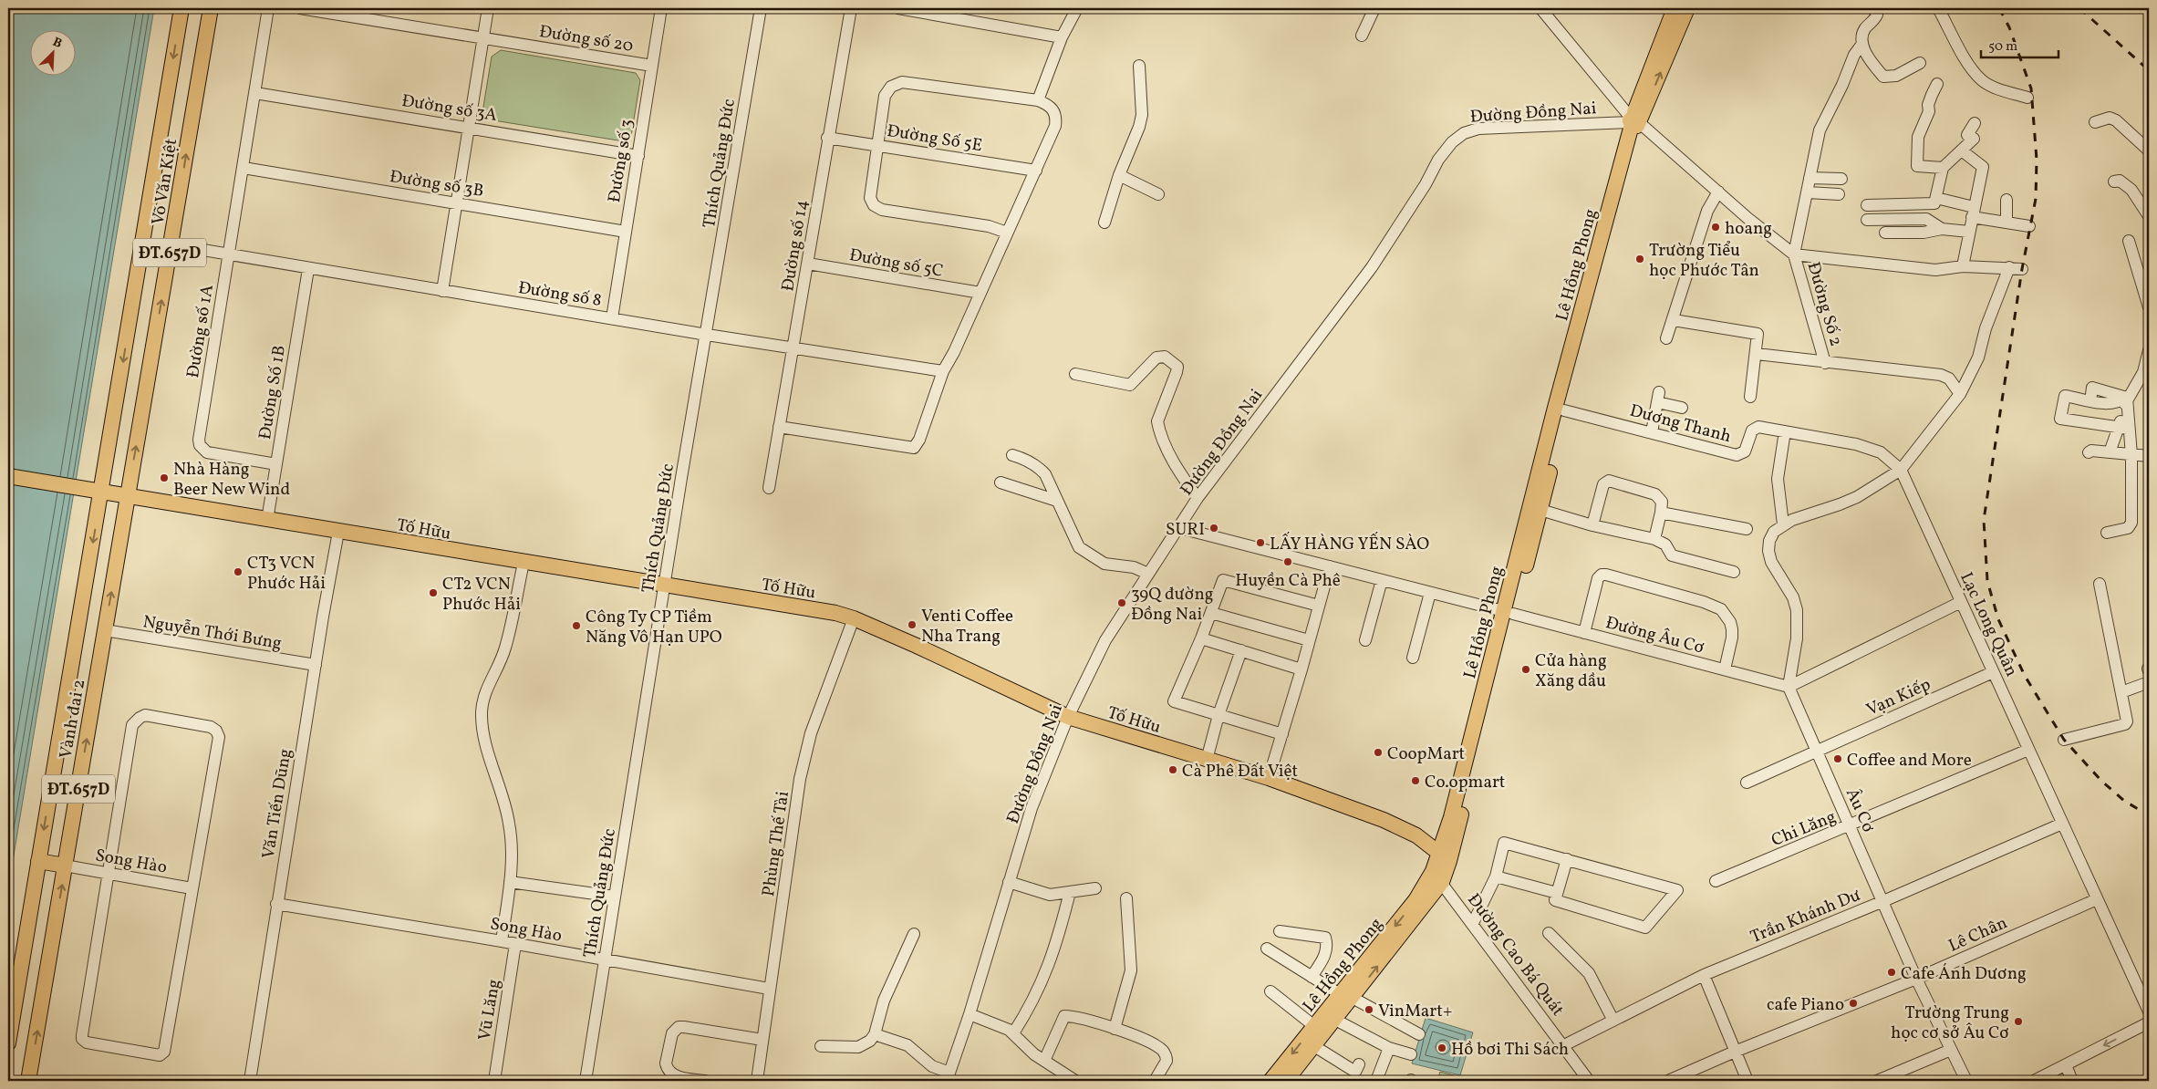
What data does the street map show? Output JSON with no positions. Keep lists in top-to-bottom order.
{
  "streets": {
    "main road": [
      "Võ Văn Kiệt",
      "ĐT.657D",
      "Lê Hồng Phong",
      "Tố Hữu",
      "Vành đai 2"
    ],
    "street": [
      "Đường số 20",
      "Đường số 3A",
      "Đường Đồng Nai",
      "Đường Số 5E",
      "Đường số 3",
      "Thích Quảng Đức",
      "Đường số 3B",
      "Đường số 14",
      "Đường số 5C",
      "Đường số 8",
      "Đường Số 2",
      "Đường số 1A",
      "Đường Số 1B",
      "Dương Thanh",
      "Lạc Long Quân",
      "Nguyễn Thới Bưng",
      "Đường Âu Cơ",
      "Vạn Kiếp",
      "Văn Tiến Dũng",
      "Âu Cơ",
      "Chi Lăng",
      "Phùng Thế Tài",
      "Song Hào",
      "Trần Khánh Dư",
      "Lê Chân",
      "Đường Cao Bá Quát",
      "Vũ Lăng"
    ]
  },
  "crossings": [
    ["Đường số 20", "Đường số 3"],
    ["Đường số 3A", "Đường số 3"],
    ["Đường số 3A", "Đường số 1A"],
    ["Đường Đồng Nai", "Lê Hồng Phong"],
    ["Đường Đồng Nai", "Tố Hữu"],
    ["Đường Đồng Nai", "Đường Âu Cơ"],
    ["Đường Số 5E", "Đường số 14"],
    ["Đường số 3", "Đường số 3B"],
    ["Đường số 3", "Đường số 8"],
    ["Thích Quảng Đức", "Đường số 8"],
    ["Thích Quảng Đức", "Tố Hữu"],
    ["Thích Quảng Đức", "Song Hào"],
    ["Võ Văn Kiệt", "Đường số 8"],
    ["Võ Văn Kiệt", "Tố Hữu"],
    ["Võ Văn Kiệt", "Vành đai 2"],
    ["Đường số 3B", "Đường số 1A"],
    ["Đường số 14", "Đường số 5C"],
    ["Đường số 14", "Đường số 8"],
    ["Lê Hồng Phong", "Dương Thanh"],
    ["Lê Hồng Phong", "Tố Hữu"],
    ["Lê Hồng Phong", "Đường Âu Cơ"],
    ["Lê Hồng Phong", "Đường Cao Bá Quát"],
    ["Đường số 8", "Đường số 1A"],
    ["Đường số 8", "Đường Số 1B"],
    ["Đường số 1A", "Đường Số 1B"],
    ["Đường Số 1B", "Tố Hữu"],
    ["Dương Thanh", "Lạc Long Quân"],
    ["Tố Hữu", "Vành đai 2"],
    ["Tố Hữu", "Văn Tiến Dũng"],
    ["Tố Hữu", "Phùng Thế Tài"],
    ["Lạc Long Quân", "Vạn Kiếp"],
    ["Lạc Long Quân", "Chi Lăng"],
    ["Lạc Long Quân", "Trần Khánh Dư"],
    ["Lạc Long Quân", "Lê Chân"],
    ["Nguyễn Thới Bưng", "Vành đai 2"],
    ["Nguyễn Thới Bưng", "Văn Tiến Dũng"],
    ["Đường Âu Cơ", "Âu Cơ"],
    ["Vạn Kiếp", "Âu Cơ"],
    ["Vành đai 2", "Song Hào"],
    ["Văn Tiến Dũng", "Song Hào"],
    ["Âu Cơ", "Chi Lăng"],
    ["Âu Cơ", "Trần Khánh Dư"],
    ["Âu Cơ", "Lê Chân"],
    ["Phùng Thế Tài", "Song Hào"],
    ["Song Hào", "Vũ Lăng"],
    ["Trần Khánh Dư", "Đường Cao Bá Quát"]
  ],
  "places": [
    "hoang",
    "Trường Tiểu học Phước Tân",
    "Nhà Hàng Beer New Wind",
    "SURI",
    "LẤY HÀNG YẾN SÀO",
    "Huyền Cà Phê",
    "CT3 VCN Phước Hải",
    "CT2 VCN Phước Hải",
    "39Q đường Đồng Nai",
    "Venti Coffee Nha Trang",
    "Công Ty CP Tiềm Năng Vô Hạn UPO",
    "Cửa hàng Xăng dầu",
    "CoopMart",
    "Coffee and More",
    "Cà Phê Đất Việt",
    "Co.opmart",
    "Cafe Ánh Dương",
    "cafe Piano",
    "VinMart+",
    "Trường Trung học cơ sở Âu Cơ",
    "Hồ bơi Thi Sách"
  ],
  "scale_bar": "50 m",
  "north": "top right"
}
